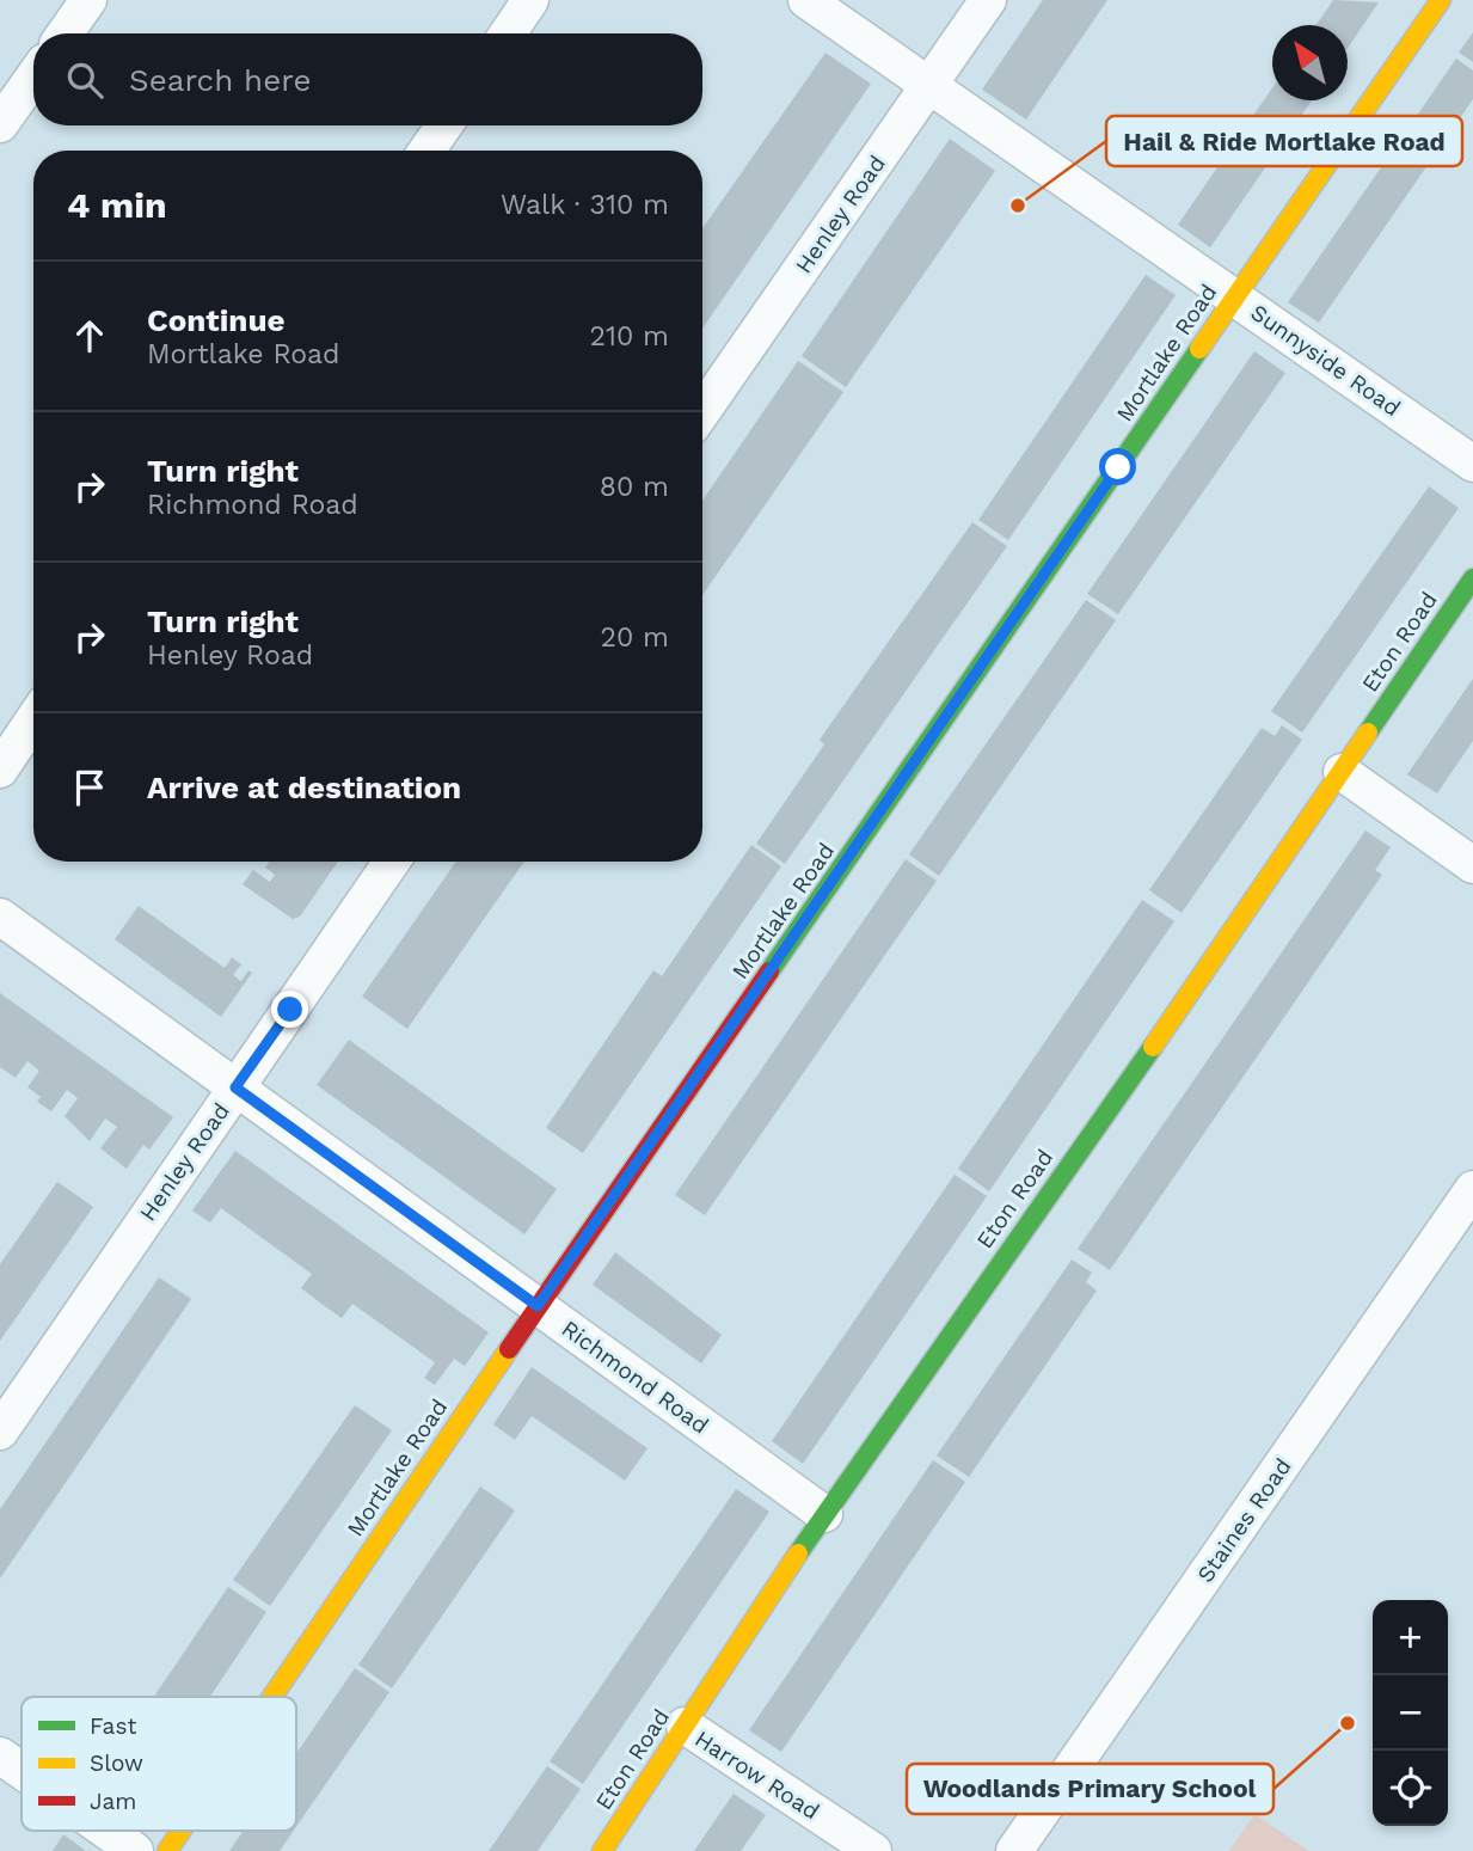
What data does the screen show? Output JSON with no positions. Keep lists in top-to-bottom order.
{
  "streets": {
    "street": [
      "Henley Road",
      "Mortlake Road",
      "Sunnyside Road",
      "Eton Road",
      "Richmond Road",
      "Staines Road",
      "Harrow Road"
    ]
  },
  "crossings": [
    ["Henley Road", "Sunnyside Road"],
    ["Henley Road", "Richmond Road"],
    ["Mortlake Road", "Sunnyside Road"],
    ["Mortlake Road", "Richmond Road"],
    ["Eton Road", "Richmond Road"],
    ["Eton Road", "Harrow Road"]
  ],
  "places": ["Hail & Ride Mortlake Road", "Woodlands Primary School"],
  "legend": ["Fast", "Slow", "Jam"],
  "north": "top left",
  "page": {
    "search": "Search here",
    "heading": ["4 min", "Walk · 310 m"],
    "list": [
      ["Continue", "Mortlake Road", "210 m"],
      ["Turn right", "Richmond Road", "80 m"],
      ["Turn right", "Henley Road", "20 m"],
      "Arrive at destination"
    ],
    "map_buttons": ["+", "−"]
  }
}
